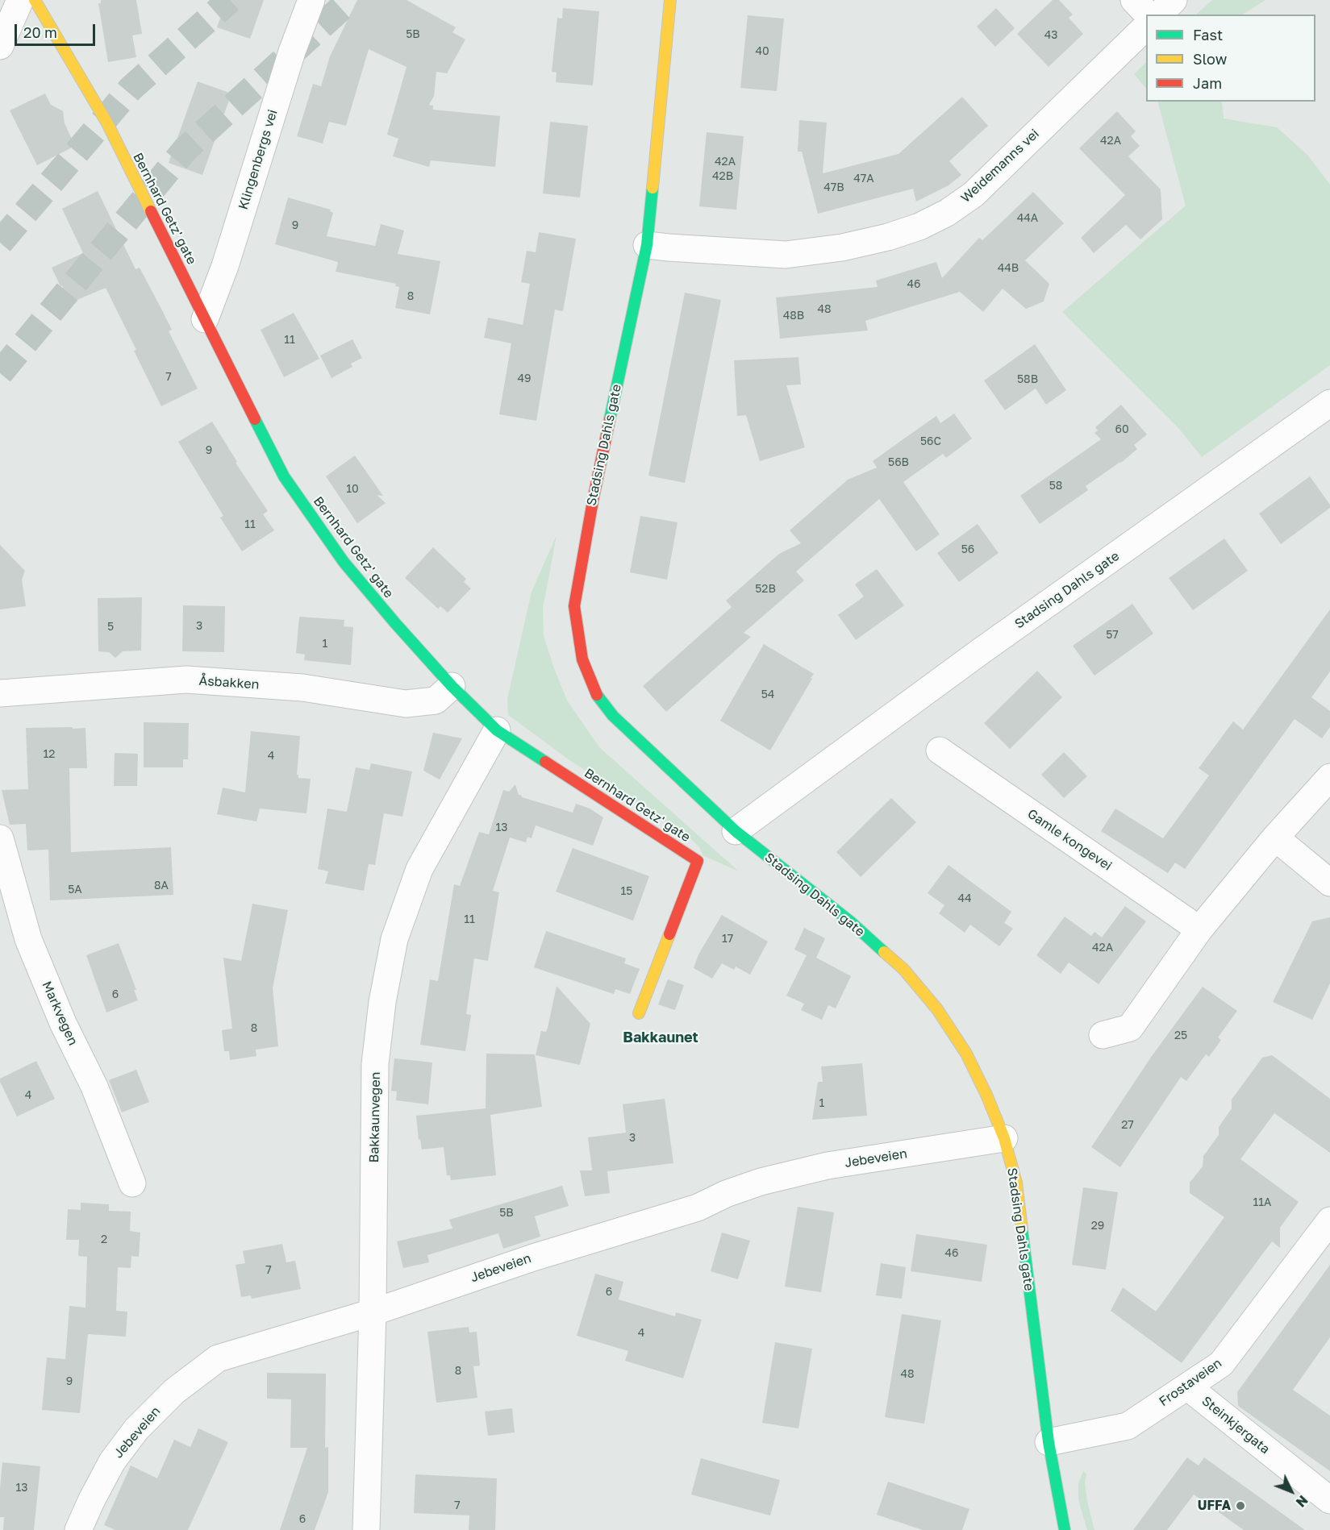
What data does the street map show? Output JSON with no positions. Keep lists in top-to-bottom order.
{
  "streets": {
    "main road": ["Bernhard Getz' gate", "Stadsing Dahls gate"],
    "street": [
      "Klingenbergs vei",
      "Weidemanns vei",
      "Åsbakken",
      "Gamle kongevei",
      "Markvegen",
      "Bakkaunvegen",
      "Jebeveien",
      "Frostaveien",
      "Steinkjergata"
    ]
  },
  "crossings": [
    ["Klingenbergs vei", "Bernhard Getz' gate"],
    ["Weidemanns vei", "Stadsing Dahls gate"],
    ["Bernhard Getz' gate", "Åsbakken"],
    ["Bernhard Getz' gate", "Bakkaunvegen"],
    ["Stadsing Dahls gate", "Jebeveien"],
    ["Stadsing Dahls gate", "Frostaveien"],
    ["Bakkaunvegen", "Jebeveien"],
    ["Frostaveien", "Steinkjergata"]
  ],
  "districts": ["Bakkaunet"],
  "places": ["UFFA"],
  "house_numbers": [
    "5B",
    "43",
    "40",
    "42A",
    "42A",
    "42B",
    "47A",
    "47B",
    "44A",
    "9",
    "44B",
    "46",
    "8",
    "48",
    "48B",
    "11",
    "7",
    "49",
    "58B",
    "60",
    "56C",
    "9",
    "56B",
    "58",
    "10",
    "11",
    "56",
    "52B",
    "3",
    "5",
    "57",
    "1",
    "54",
    "12",
    "4",
    "13",
    "8A",
    "5A",
    "15",
    "44",
    "11",
    "17",
    "42A",
    "6",
    "8",
    "25",
    "4",
    "1",
    "27",
    "3",
    "11A",
    "5B",
    "29",
    "2",
    "46",
    "7",
    "6",
    "4",
    "8",
    "48",
    "9",
    "13",
    "7",
    "6"
  ],
  "legend": ["Fast", "Slow", "Jam"],
  "scale_bar": "20 m",
  "north": "bottom right"
}
